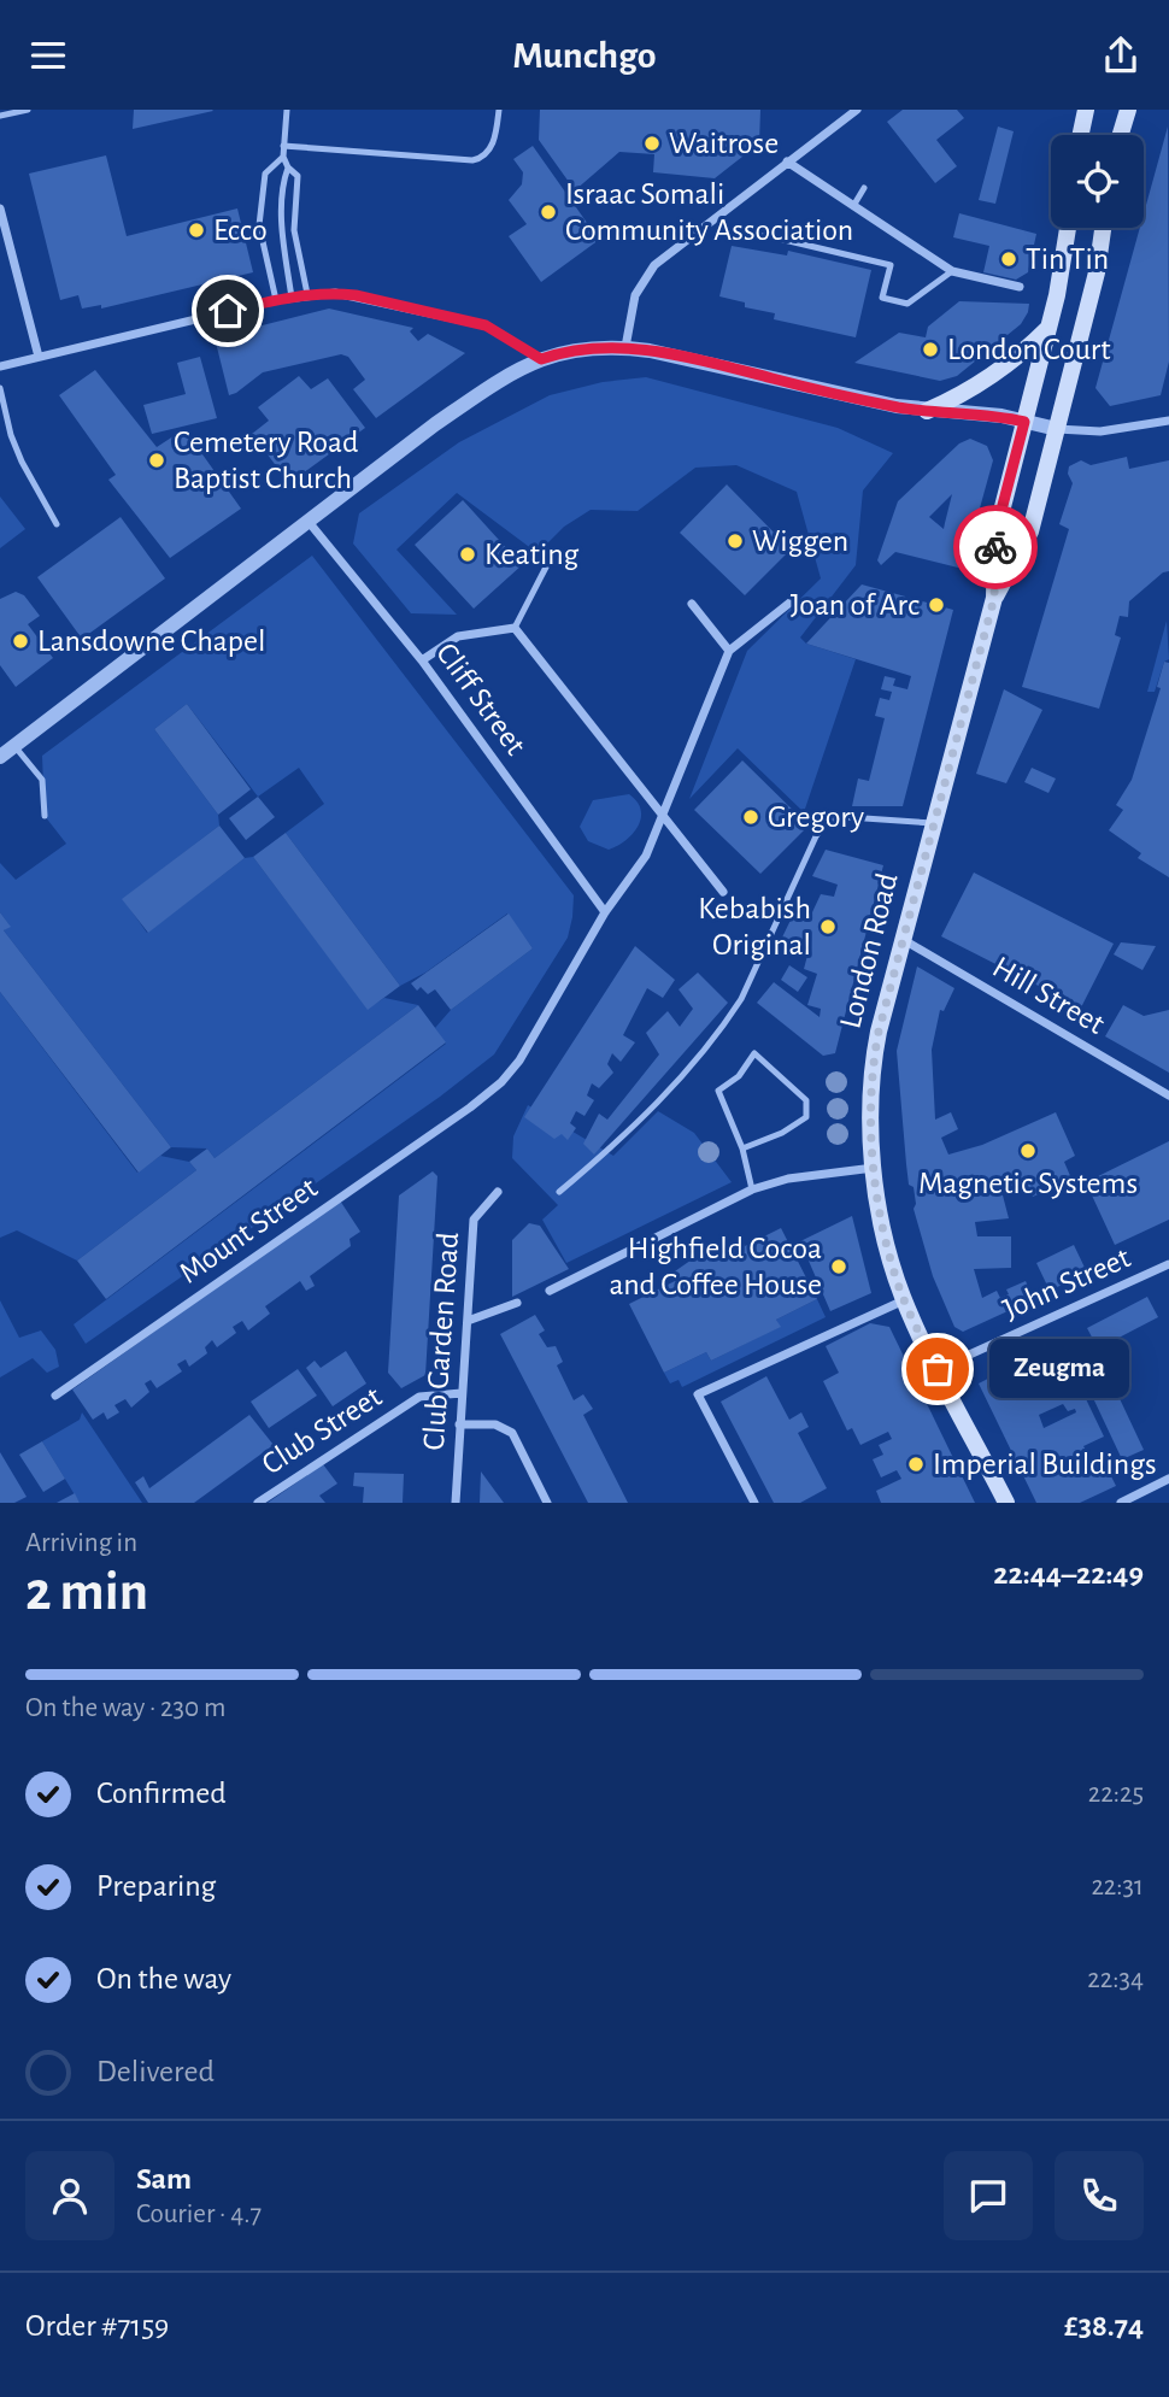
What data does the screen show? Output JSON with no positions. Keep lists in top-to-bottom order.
{
  "streets": {
    "main road": ["London Road"],
    "street": [
      "Cliff Street",
      "Hill Street",
      "Mount Street",
      "John Street",
      "Club Garden Road",
      "Club Street"
    ]
  },
  "crossings": [
    ["Cliff Street", "Mount Street"],
    ["London Road", "Hill Street"],
    ["London Road", "John Street"],
    ["Club Garden Road", "Club Street"]
  ],
  "places": [
    "Waitrose",
    "Israac Somali Community Association",
    "Ecco",
    "Tin Tin",
    "London Court",
    "Cemetery Road Baptist Church",
    "Wiggen",
    "Keating",
    "Joan of Arc",
    "Lansdowne Chapel",
    "Gregory",
    "Kebabish Original",
    "Magnetic Systems",
    "Highfield Cocoa and Coffee House",
    "Zeugma",
    "Imperial Buildings"
  ],
  "page": {
    "header": "Munchgo",
    "bubble": "Zeugma",
    "heading": ["2 min", "Arriving in", "22:44–22:49"],
    "panel": [
      "Sam",
      "Courier · 4.7",
      "Order #7159",
      "£38.74"
    ],
    "bar": "On the way · 230 m",
    "list": [
      ["Confirmed", "22:25"],
      ["Preparing", "22:31"],
      ["On the way", "22:34"],
      "Delivered"
    ]
  }
}
